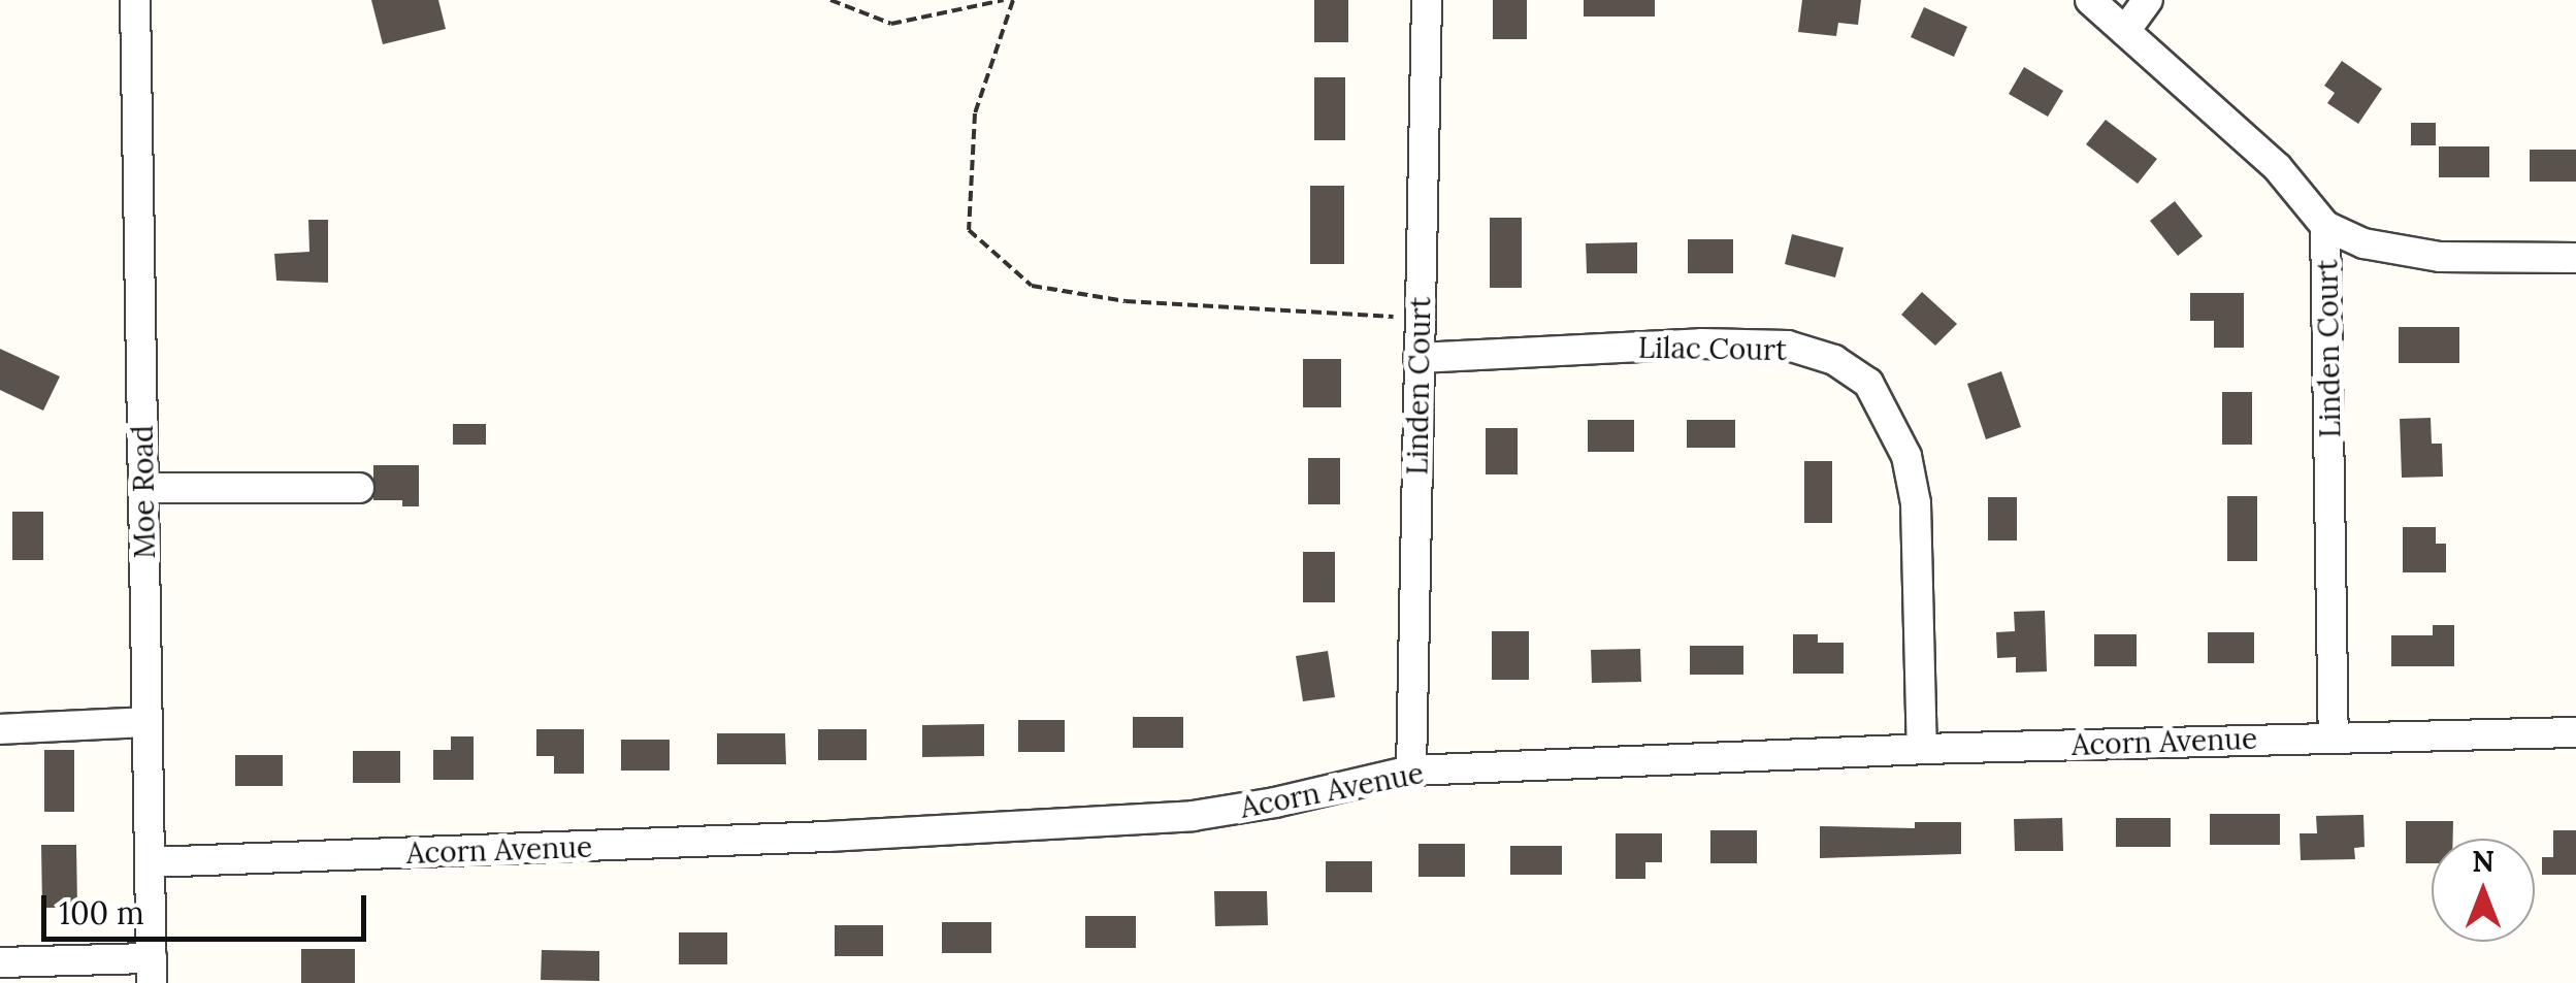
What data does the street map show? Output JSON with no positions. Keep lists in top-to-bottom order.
{
  "streets": {
    "street": [
      "Lilac Court",
      "Linden Court",
      "Moe Road",
      "Acorn Avenue"
    ]
  },
  "crossings": [
    ["Lilac Court", "Linden Court"],
    ["Lilac Court", "Acorn Avenue"],
    ["Linden Court", "Acorn Avenue"],
    ["Moe Road", "Acorn Avenue"]
  ],
  "scale_bar": "100 m",
  "north": "top"
}
